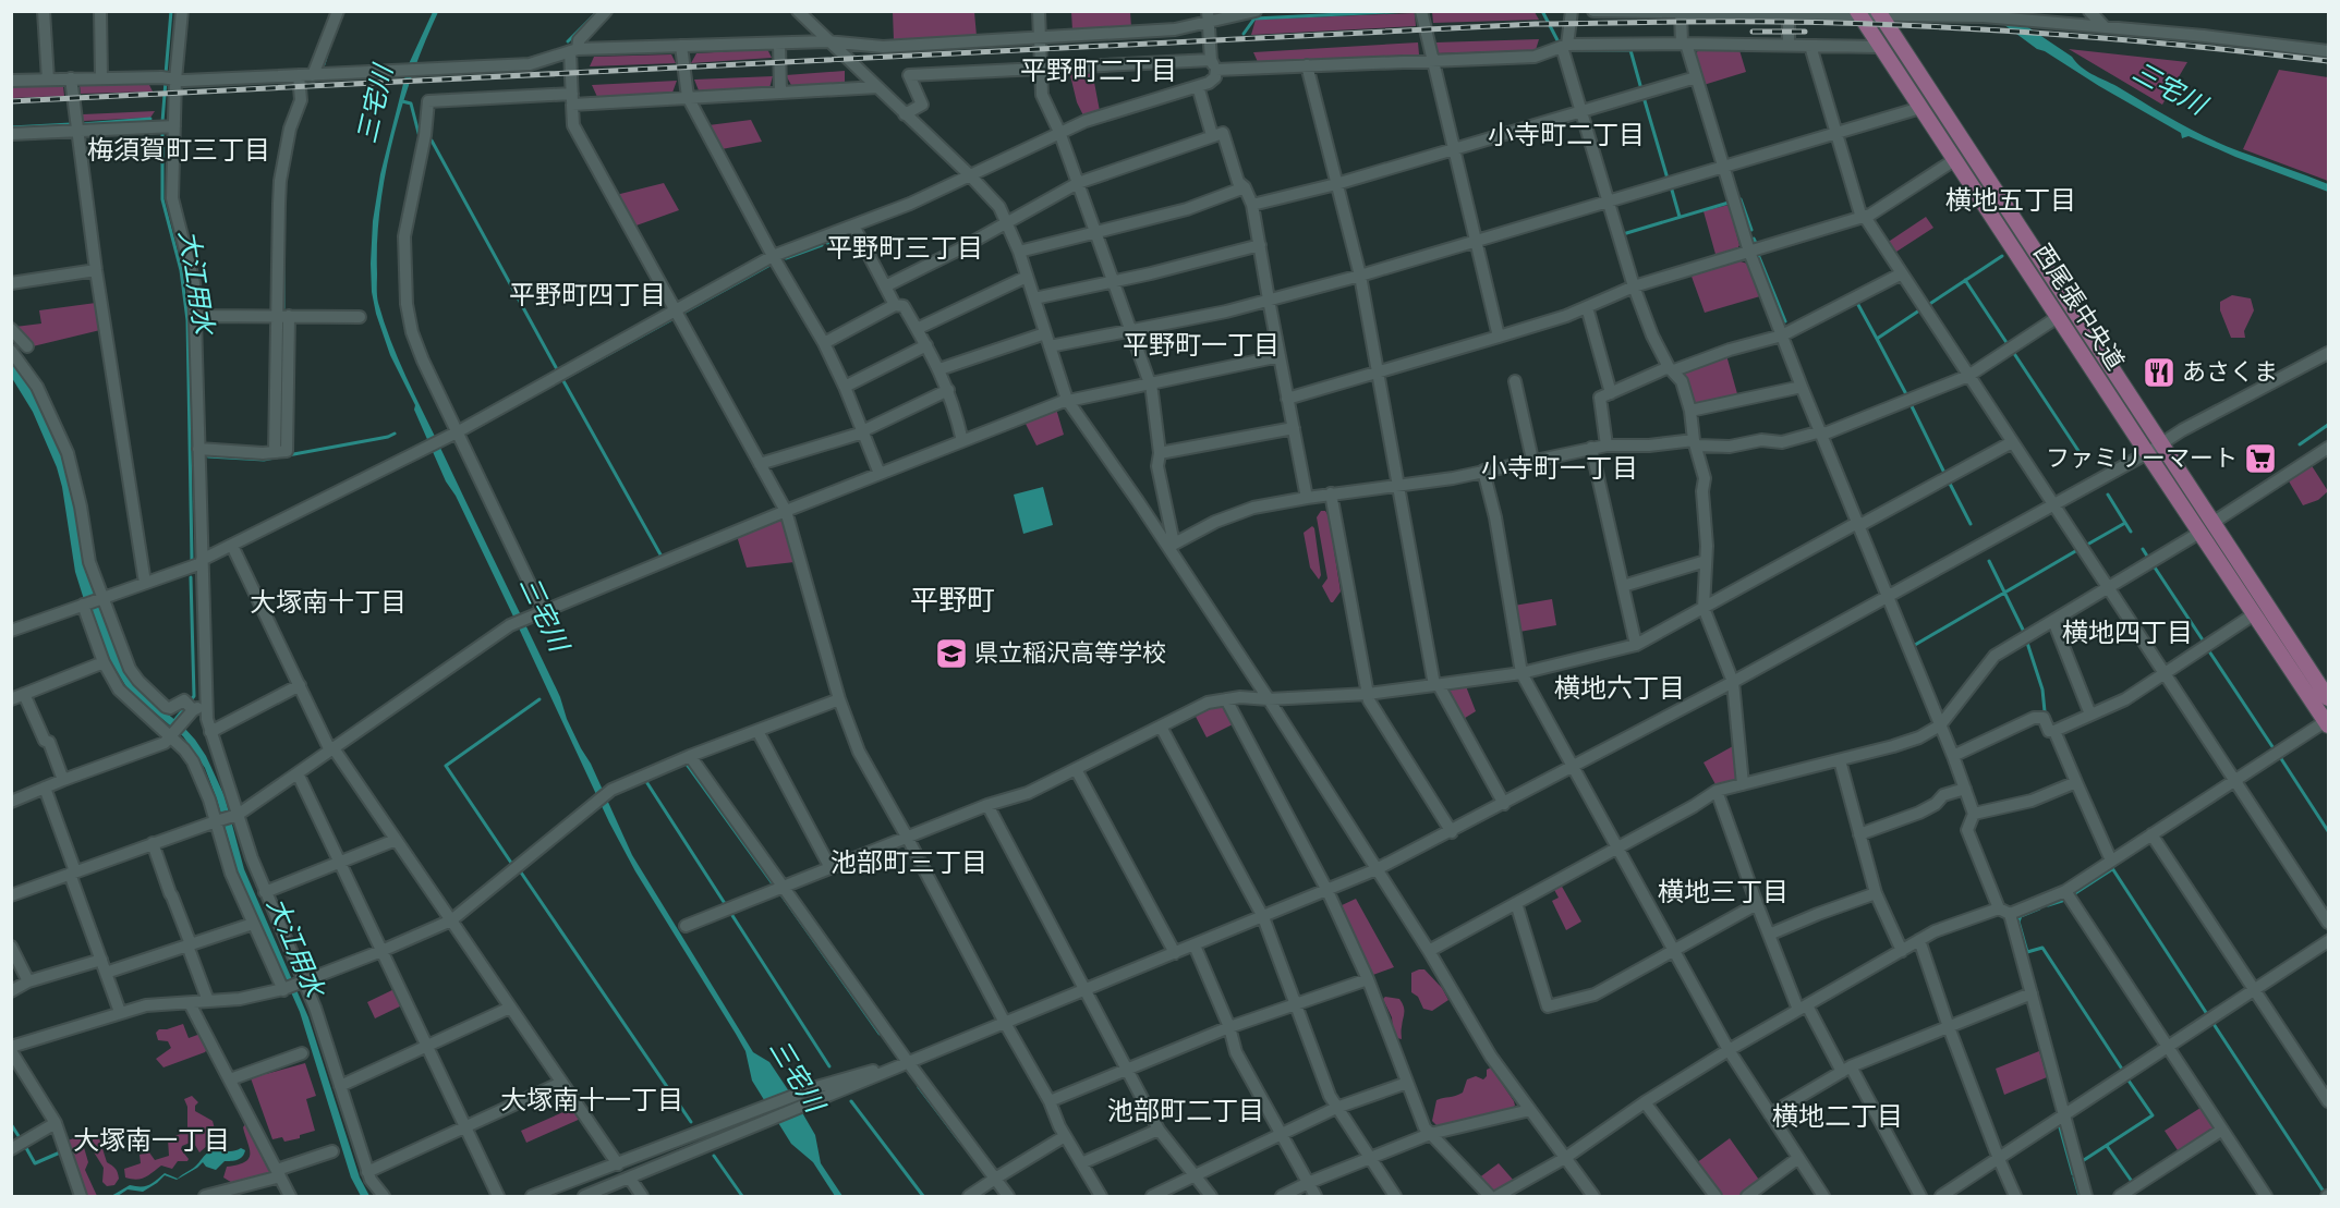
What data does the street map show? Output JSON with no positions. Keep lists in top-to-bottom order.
{
  "streets": {
    "main road": ["西尾張中央道"]
  },
  "districts": [
    "平野町二丁目",
    "小寺町二丁目",
    "梅須賀町三丁目",
    "横地五丁目",
    "平野町三丁目",
    "平野町四丁目",
    "平野町一丁目",
    "小寺町一丁目",
    "平野町",
    "大塚南十丁目",
    "横地四丁目",
    "横地六丁目",
    "池部町三丁目",
    "横地三丁目",
    "大塚南十一丁目",
    "池部町二丁目",
    "横地二丁目",
    "大塚南一丁目"
  ],
  "water": ["三宅川", "大江用水"],
  "places": {
    "restaurant": ["あさくま"],
    "supermarket": ["ファミリーマート"],
    "school or university": ["県立稲沢高等学校"]
  }
}
